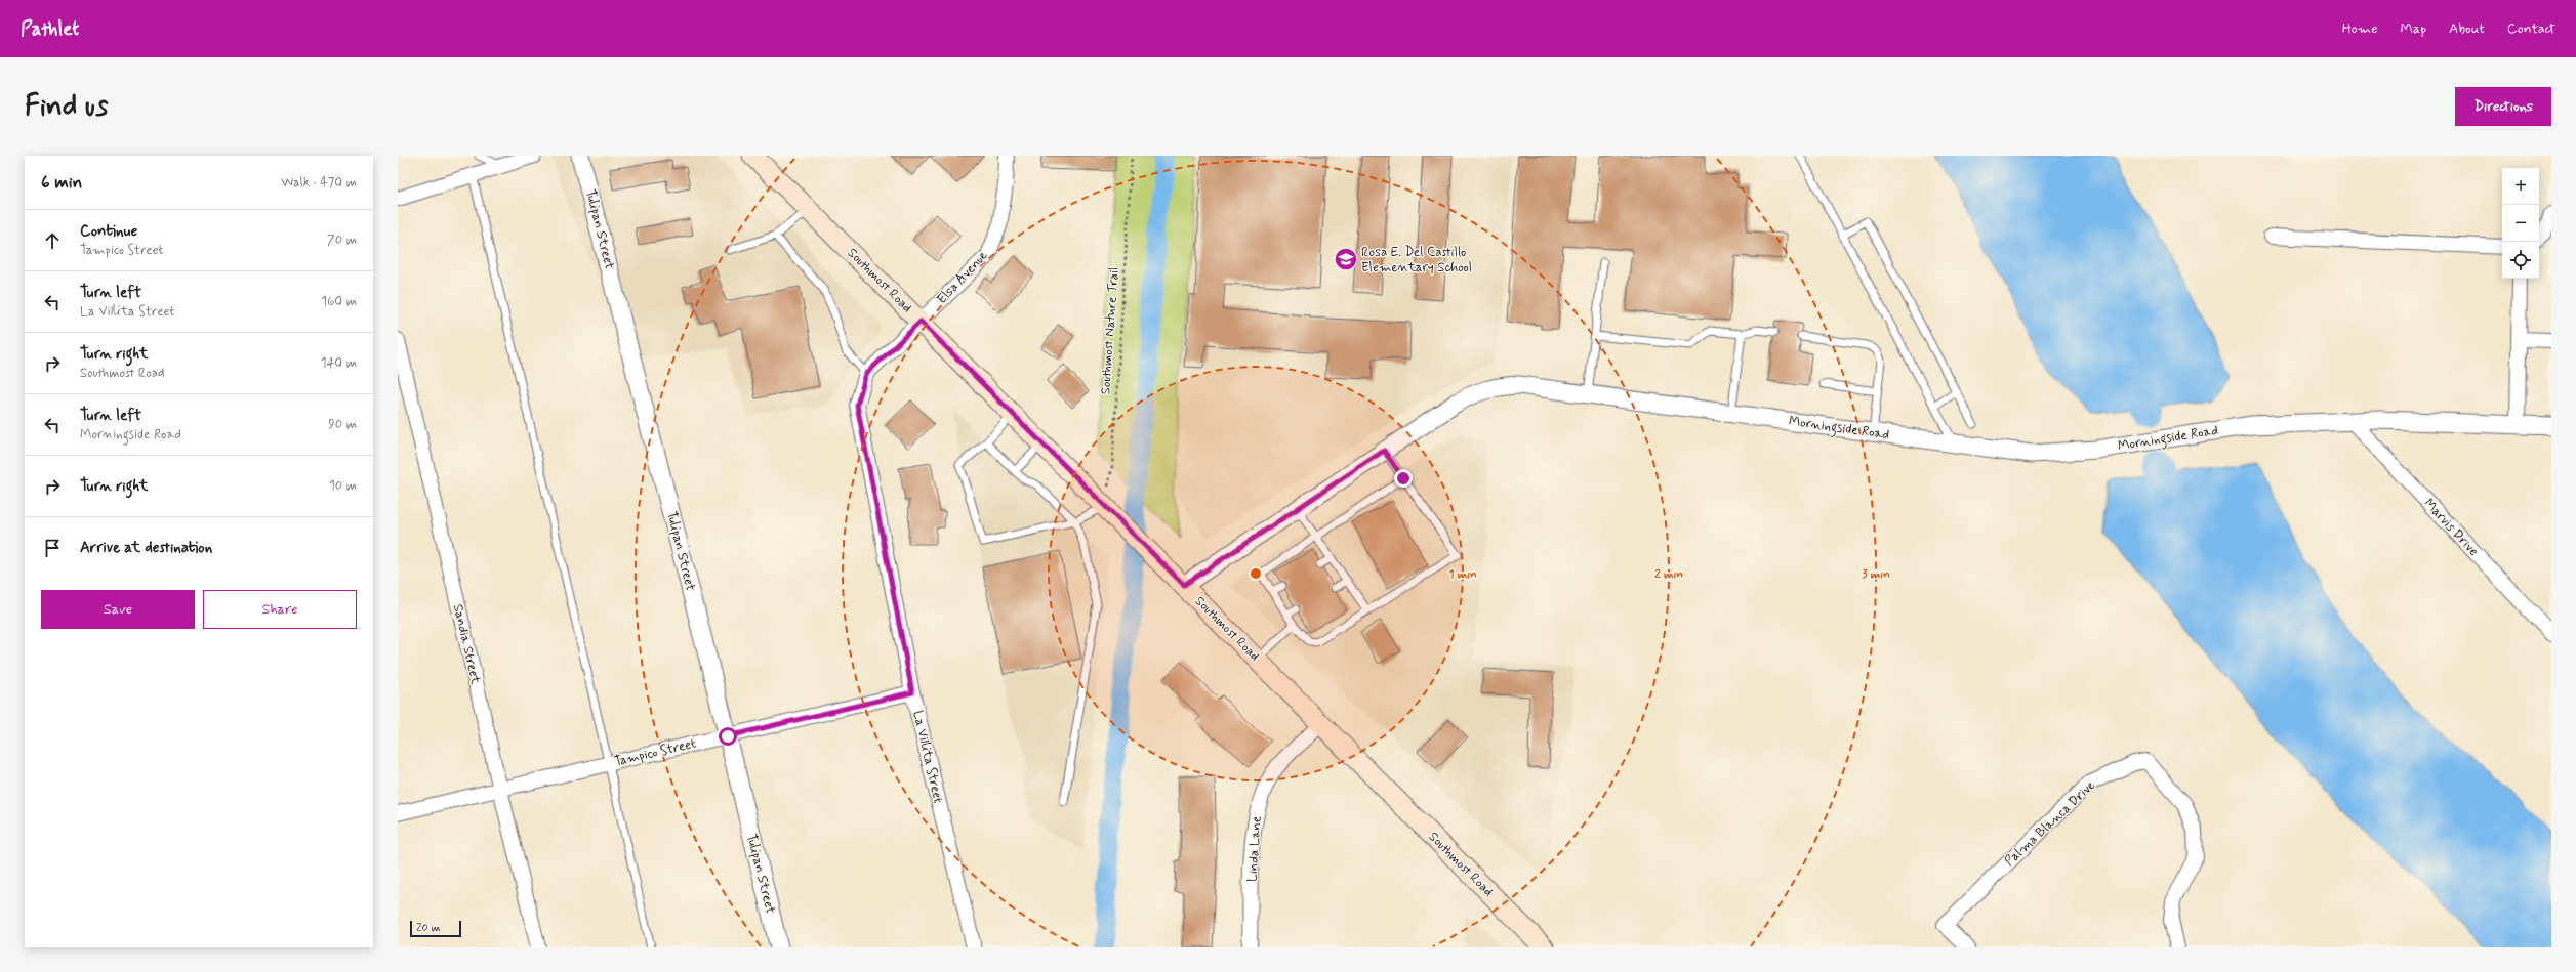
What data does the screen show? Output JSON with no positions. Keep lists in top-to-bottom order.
{
  "streets": {
    "main road": ["Southmost Road"],
    "street": [
      "Tulipan Street",
      "Elsa Avenue",
      "Morningside Road",
      "Marvis Drive",
      "Sandia Street",
      "Tampico Street",
      "La Villita Street",
      "Palma Blanca Drive",
      "Linda Lane"
    ],
    "path": ["Southmost Nature Trail"]
  },
  "crossings": [
    ["Tulipan Street", "Tampico Street"],
    ["Elsa Avenue", "Southmost Road"],
    ["Elsa Avenue", "La Villita Street"],
    ["Southmost Road", "Southmost Nature Trail"],
    ["Southmost Road", "Morningside Road"],
    ["Southmost Road", "La Villita Street"],
    ["Southmost Road", "Linda Lane"],
    ["Morningside Road", "Marvis Drive"],
    ["Sandia Street", "Tampico Street"],
    ["Tampico Street", "La Villita Street"]
  ],
  "places": {
    "school or university": ["Rosa E. Del Castillo Elementary School"]
  },
  "scale_bar": "20 m",
  "page": {
    "header": "Pathlet",
    "nav": [
      "Home",
      "Map",
      "About",
      "Contact"
    ],
    "buttons": [
      "Directions",
      ["Save", "Share"]
    ],
    "title": "Find us",
    "heading": ["6 min", "Walk · 470 m"],
    "map_buttons": ["+", "−"],
    "list": [
      ["Continue", "Tampico Street", "70 m"],
      ["Turn left", "La Villita Street", "160 m"],
      ["Turn right", "Southmost Road", "140 m"],
      ["Turn left", "Morningside Road", "90 m"],
      ["Turn right", "10 m"],
      "Arrive at destination"
    ],
    "scale": "20 m"
  },
  "rings": ["1 min", "2 min", "3 min"]
}
